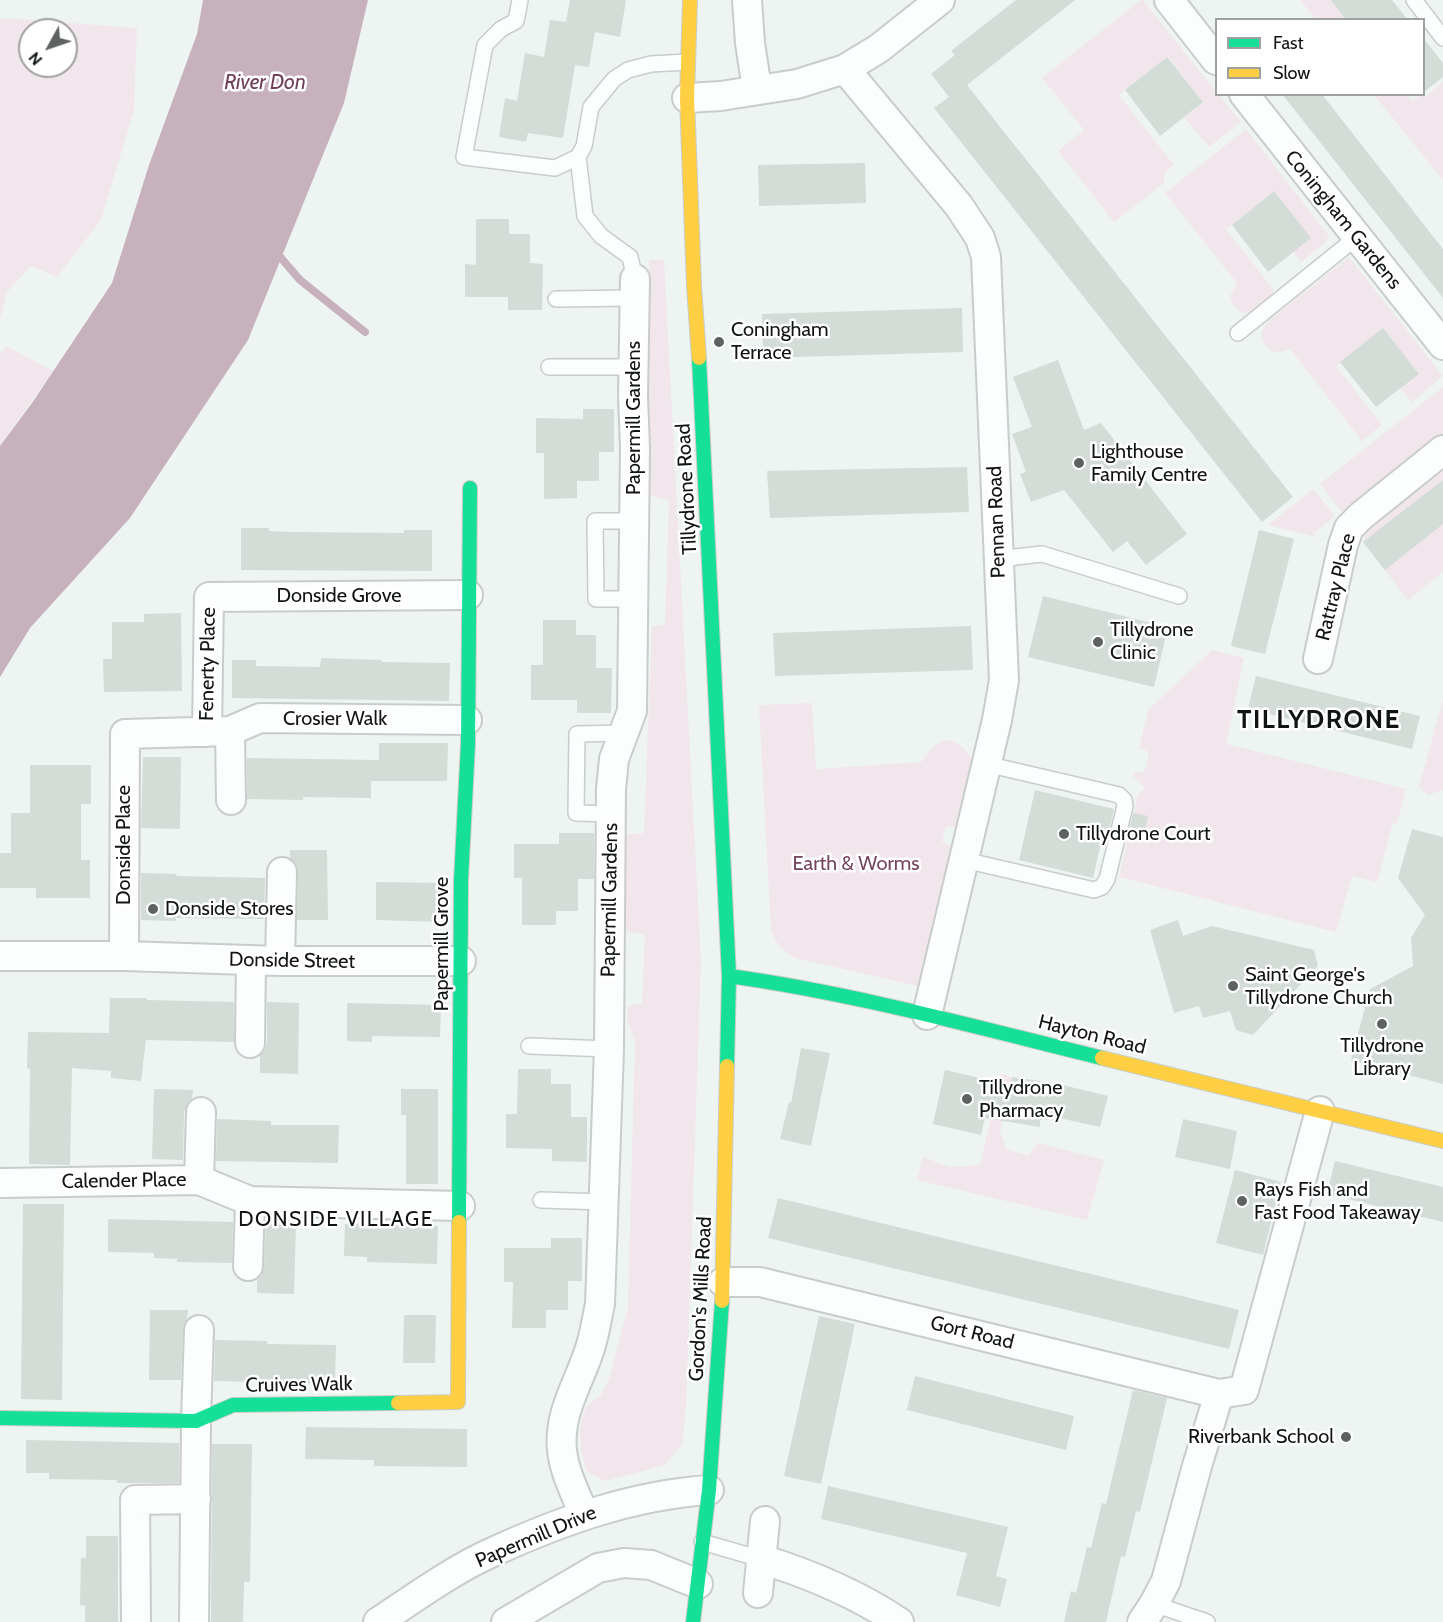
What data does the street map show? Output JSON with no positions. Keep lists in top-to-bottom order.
{
  "streets": {
    "street": [
      "Coningham Gardens",
      "Papermill Gardens",
      "Tillydrone Road",
      "Pennan Road",
      "Rattray Place",
      "Donside Grove",
      "Fenerty Place",
      "Crosier Walk",
      "Donside Place",
      "Papermill Grove",
      "Donside Street",
      "Hayton Road",
      "Calender Place",
      "Gordon's Mills Road",
      "Gort Road",
      "Cruives Walk",
      "Papermill Drive"
    ]
  },
  "crossings": [
    ["Papermill Gardens", "Papermill Drive"],
    ["Tillydrone Road", "Hayton Road"],
    ["Tillydrone Road", "Gordon's Mills Road"],
    ["Pennan Road", "Hayton Road"],
    ["Donside Grove", "Fenerty Place"],
    ["Donside Grove", "Papermill Grove"],
    ["Fenerty Place", "Crosier Walk"],
    ["Fenerty Place", "Donside Place"],
    ["Crosier Walk", "Donside Place"],
    ["Crosier Walk", "Papermill Grove"],
    ["Donside Place", "Donside Street"],
    ["Papermill Grove", "Donside Street"],
    ["Papermill Grove", "Calender Place"],
    ["Papermill Grove", "Cruives Walk"],
    ["Hayton Road", "Gordon's Mills Road"],
    ["Gordon's Mills Road", "Gort Road"],
    ["Gordon's Mills Road", "Papermill Drive"]
  ],
  "districts": ["TILLYDRONE", "DONSIDE VILLAGE"],
  "water": ["River Don"],
  "parks": ["Earth & Worms"],
  "places": [
    "Coningham Terrace",
    "Lighthouse Family Centre",
    "Tillydrone Clinic",
    "Tillydrone Court",
    "Donside Stores",
    "Saint George's Tillydrone Church",
    "Tillydrone Library",
    "Tillydrone Pharmacy",
    "Rays Fish and Fast Food Takeaway",
    "Riverbank School"
  ],
  "legend": ["Fast", "Slow"],
  "north": "bottom left"
}
